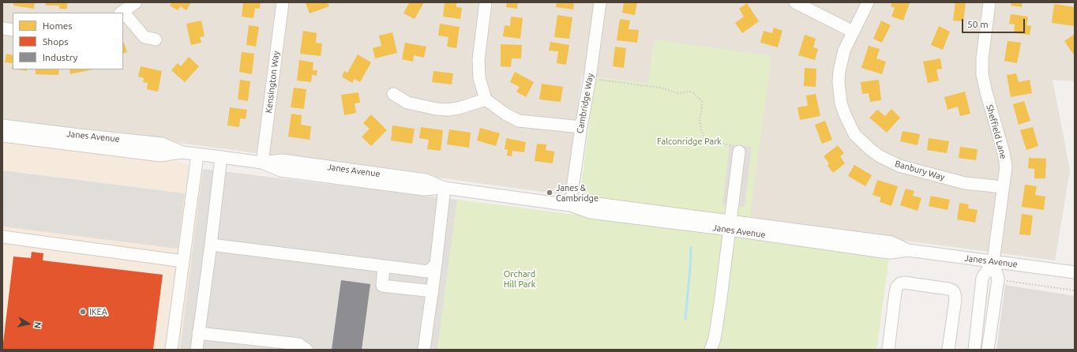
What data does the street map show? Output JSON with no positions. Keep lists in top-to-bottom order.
{
  "streets": {
    "street": [
      "Kensington Way",
      "Cambridge Way",
      "Sheffield Lane",
      "Janes Avenue",
      "Banbury Way"
    ]
  },
  "crossings": [
    ["Kensington Way", "Janes Avenue"],
    ["Cambridge Way", "Janes Avenue"],
    ["Sheffield Lane", "Janes Avenue"],
    ["Sheffield Lane", "Banbury Way"]
  ],
  "parks": ["Falconridge Park", "Orchard Hill Park"],
  "places": ["Janes & Cambridge", "IKEA"],
  "legend": ["Homes", "Shops", "Industry"],
  "scale_bar": "50 m",
  "north": "right"
}
